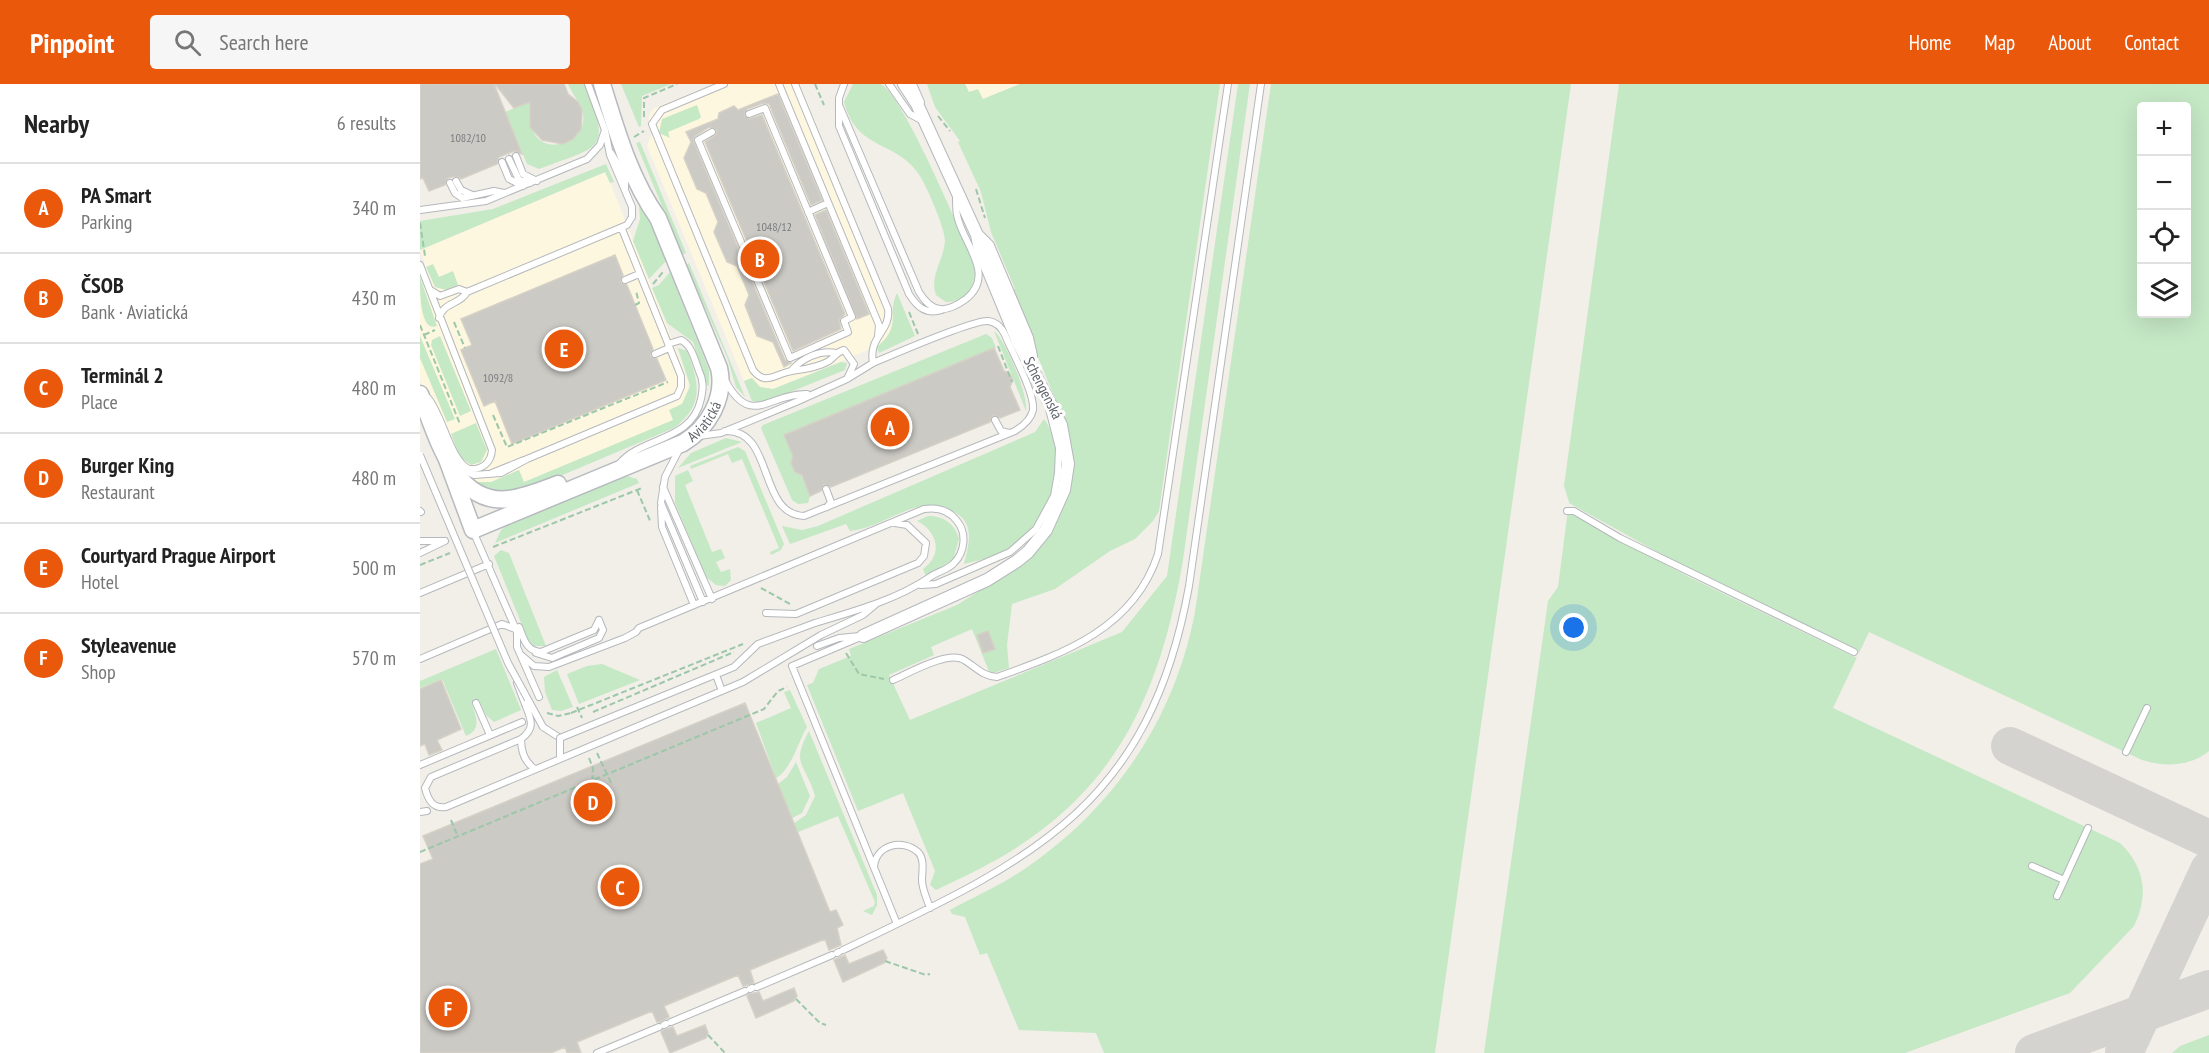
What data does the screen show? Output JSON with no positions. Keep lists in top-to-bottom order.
{
  "streets": {
    "main road": ["Aviatická"],
    "street": ["Schengenská"]
  },
  "house_numbers": ["1082/10", "1048/12", "1092/8"],
  "page": {
    "header": "Pinpoint",
    "search": "Search here",
    "nav": [
      "Home",
      "Map",
      "About",
      "Contact"
    ],
    "heading": ["Nearby", "6 results"],
    "map_buttons": ["+", "−"],
    "list": [
      {
        "mark": "A",
        "name": "PA Smart",
        "note": "Parking",
        "value": "340 m"
      },
      {
        "mark": "B",
        "name": "ČSOB",
        "note": "Bank · Aviatická",
        "value": "430 m"
      },
      {
        "mark": "C",
        "name": "Terminál 2",
        "note": "Place",
        "value": "480 m"
      },
      {
        "mark": "D",
        "name": "Burger King",
        "note": "Restaurant",
        "value": "480 m"
      },
      {
        "mark": "E",
        "name": "Courtyard Prague Airport",
        "note": "Hotel",
        "value": "500 m"
      },
      {
        "mark": "F",
        "name": "Styleavenue",
        "note": "Shop",
        "value": "570 m"
      }
    ],
    "pins": [
      "B",
      "E",
      "A",
      "D",
      "C",
      "F"
    ]
  }
}
